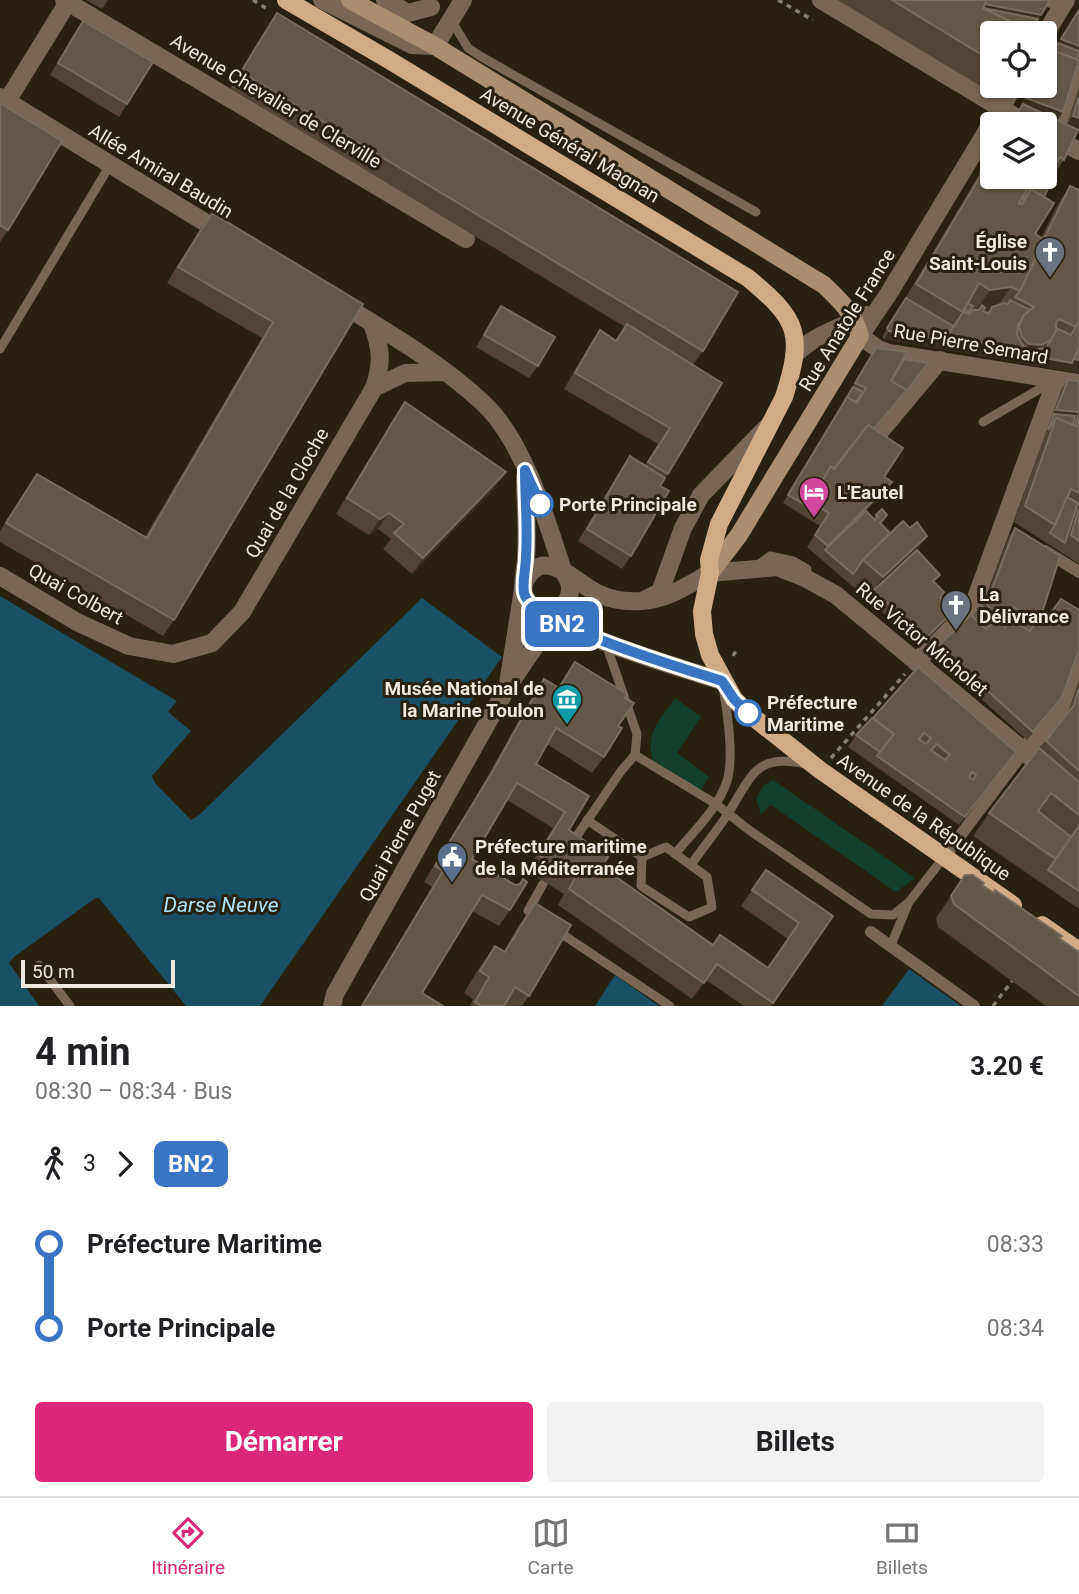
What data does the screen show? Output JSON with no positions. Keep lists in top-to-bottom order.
{
  "streets": {
    "main road": ["Avenue Général Magnan", "Rue Anatole France", "Avenue de la République"],
    "street": [
      "Avenue Chevalier de Clerville",
      "Allée Amiral Baudin",
      "Rue Pierre Semard",
      "Quai de la Cloche",
      "Quai Colbert",
      "Rue Victor Micholet",
      "Quai Pierre Puget"
    ]
  },
  "crossings": [
    ["Avenue Général Magnan", "Rue Anatole France"],
    ["Avenue Général Magnan", "Rue Pierre Semard"],
    ["Avenue Général Magnan", "Rue Victor Micholet"],
    ["Avenue Général Magnan", "Avenue de la République"],
    ["Rue Anatole France", "Rue Pierre Semard"],
    ["Rue Anatole France", "Rue Victor Micholet"],
    ["Quai de la Cloche", "Quai Colbert"]
  ],
  "water": ["Darse Neuve"],
  "places": {
    "church": ["Église Saint-Louis", "La Délivrance"],
    "other": ["Porte Principale", "Préfecture Maritime"],
    "hotel": ["L'Eautel"],
    "museum": ["Musée National de la Marine Toulon"],
    "public building": ["Préfecture maritime de la Méditerranée"]
  },
  "lines": ["bus line BN2"],
  "scale_bar": "50 m",
  "page": {
    "on_map": "BN2",
    "scale": "50 m",
    "heading": ["4 min", "08:30 – 08:34 · Bus", "3.20 €"],
    "legs": ["3", "BN2"],
    "list": [
      {
        "name": "Préfecture Maritime",
        "value": "08:33"
      },
      {
        "name": "Porte Principale",
        "value": "08:34"
      }
    ],
    "buttons": ["Démarrer", "Billets"],
    "tabs": ["Itinéraire", "Carte", "Billets"]
  }
}
